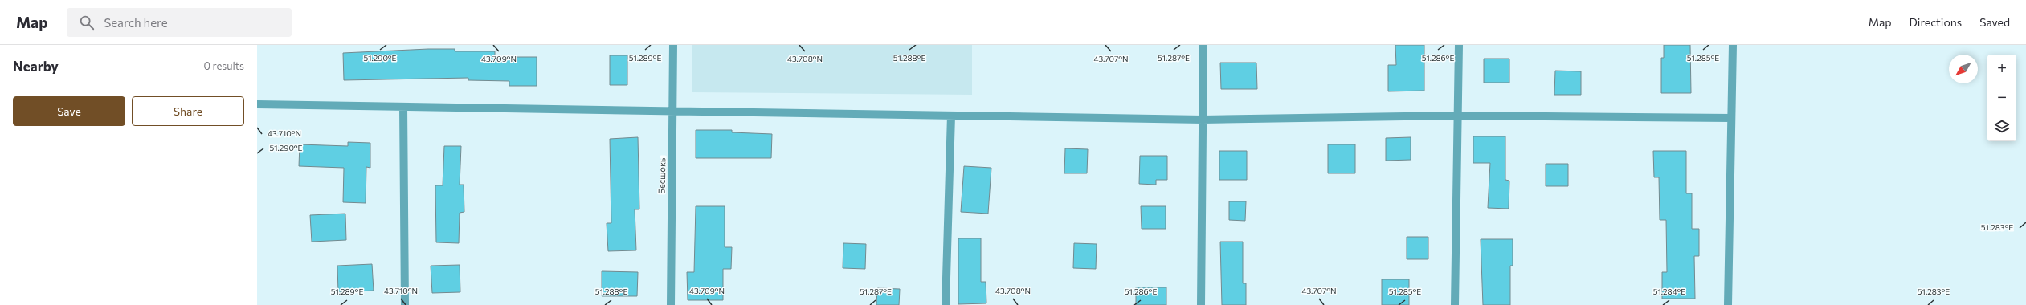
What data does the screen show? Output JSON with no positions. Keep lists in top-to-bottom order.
{
  "streets": {
    "street": ["Бесшокы"]
  },
  "north": "bottom left",
  "page": {
    "header": "Map",
    "search": "Search here",
    "nav": ["Map", "Directions", "Saved"],
    "heading": ["Nearby", "0 results"],
    "map_buttons": ["+", "−"],
    "buttons": ["Save", "Share"]
  },
  "coordinates": [
    "51.286°E",
    "51.290°E",
    "51.289°E",
    "51.288°E",
    "51.287°E",
    "51.285°E",
    "43.707°N",
    "43.709°N",
    "43.708°N",
    "43.710°N",
    "51.283°E",
    "51.284°E"
  ]
}
